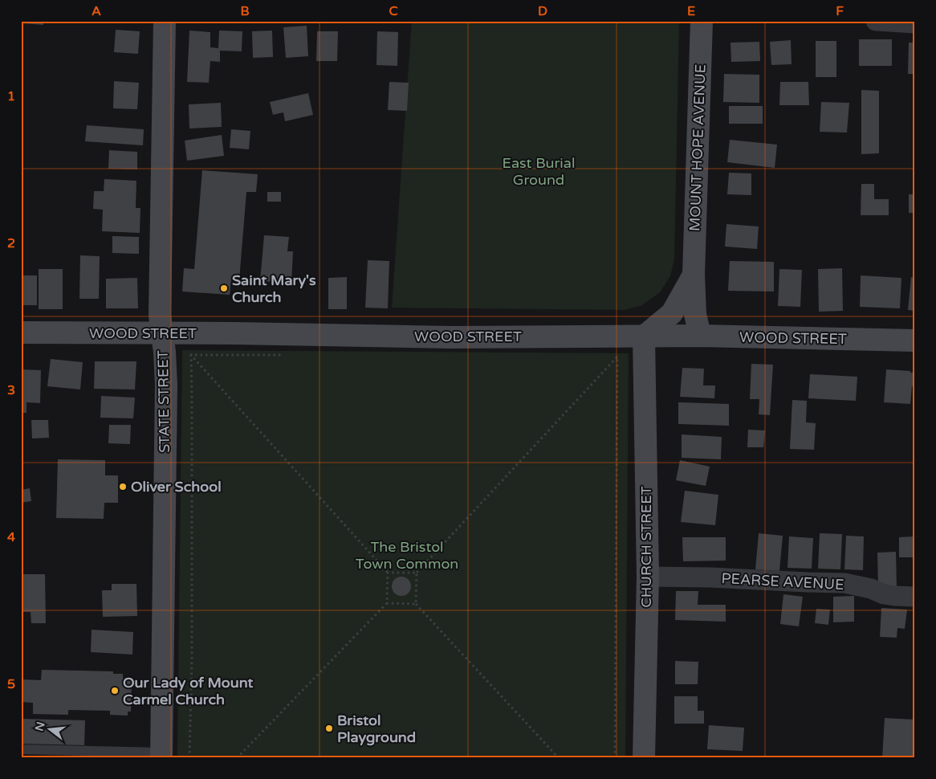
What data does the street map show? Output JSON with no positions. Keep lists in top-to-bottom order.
{
  "streets": {
    "street": [
      "MOUNT HOPE AVENUE",
      "WOOD STREET",
      "STATE STREET",
      "CHURCH STREET",
      "PEARSE AVENUE"
    ]
  },
  "crossings": [
    ["MOUNT HOPE AVENUE", "WOOD STREET"],
    ["MOUNT HOPE AVENUE", "CHURCH STREET"],
    ["WOOD STREET", "STATE STREET"],
    ["WOOD STREET", "CHURCH STREET"],
    ["CHURCH STREET", "PEARSE AVENUE"]
  ],
  "parks": ["East Burial Ground", "The Bristol Town Common"],
  "places": [
    "Saint Mary's Church",
    "Oliver School",
    "Our Lady of Mount Carmel Church",
    "Bristol Playground"
  ],
  "north": "left",
  "grid": {
    "columns": [
      "A",
      "B",
      "C",
      "D",
      "E",
      "F"
    ],
    "rows": [
      "1",
      "2",
      "3",
      "4",
      "5"
    ]
  }
}
